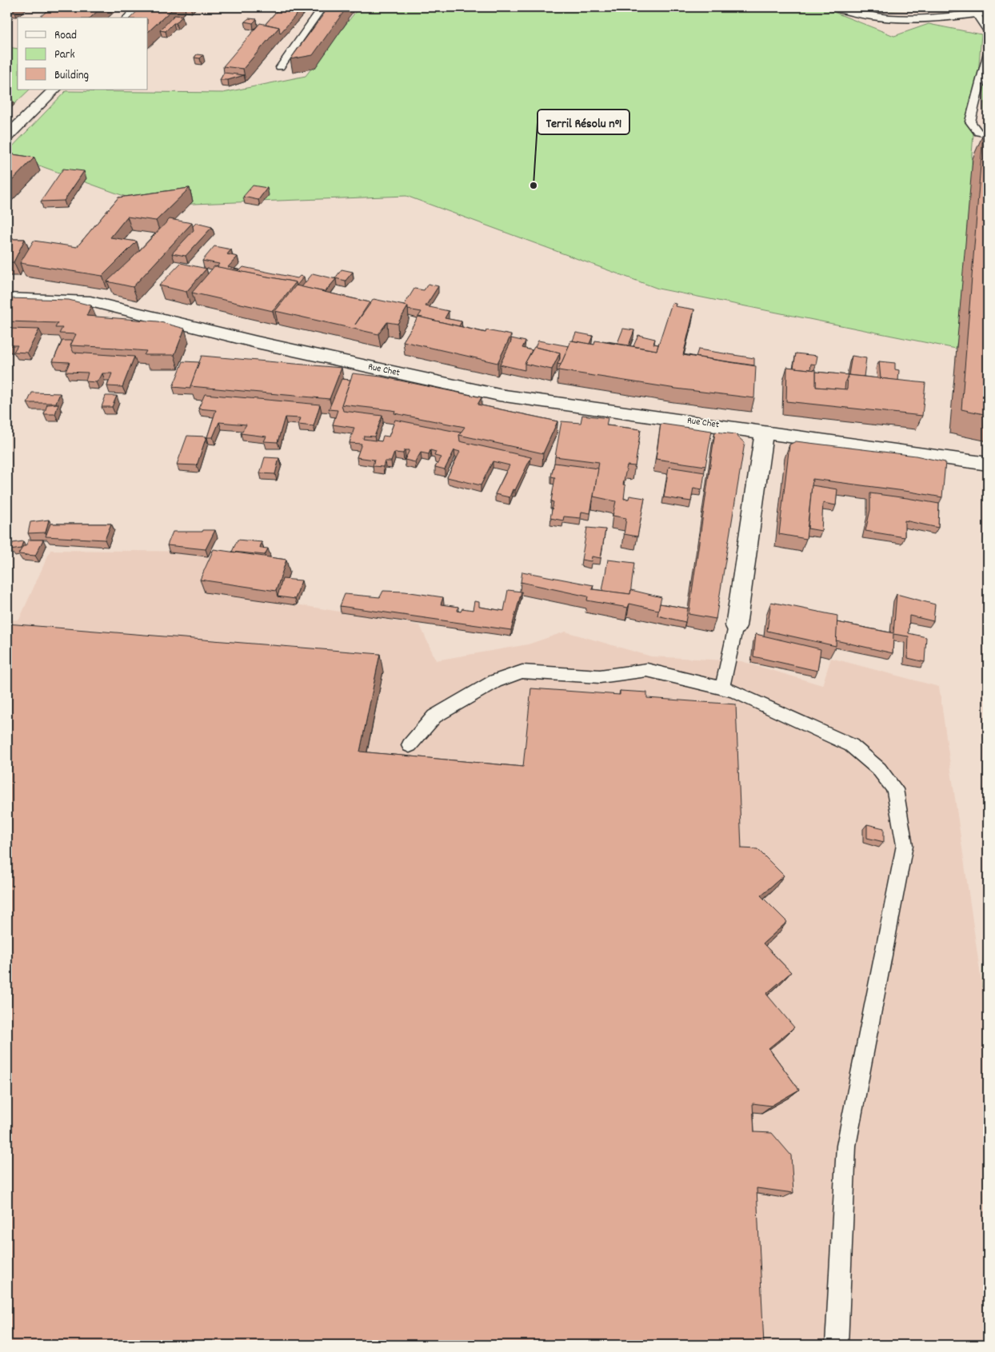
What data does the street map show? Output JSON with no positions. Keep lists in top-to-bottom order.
{
  "streets": {
    "street": ["Rue Chet"]
  },
  "places": ["Terril Résolu n°1"],
  "legend": ["Road", "Park", "Building"]
}
